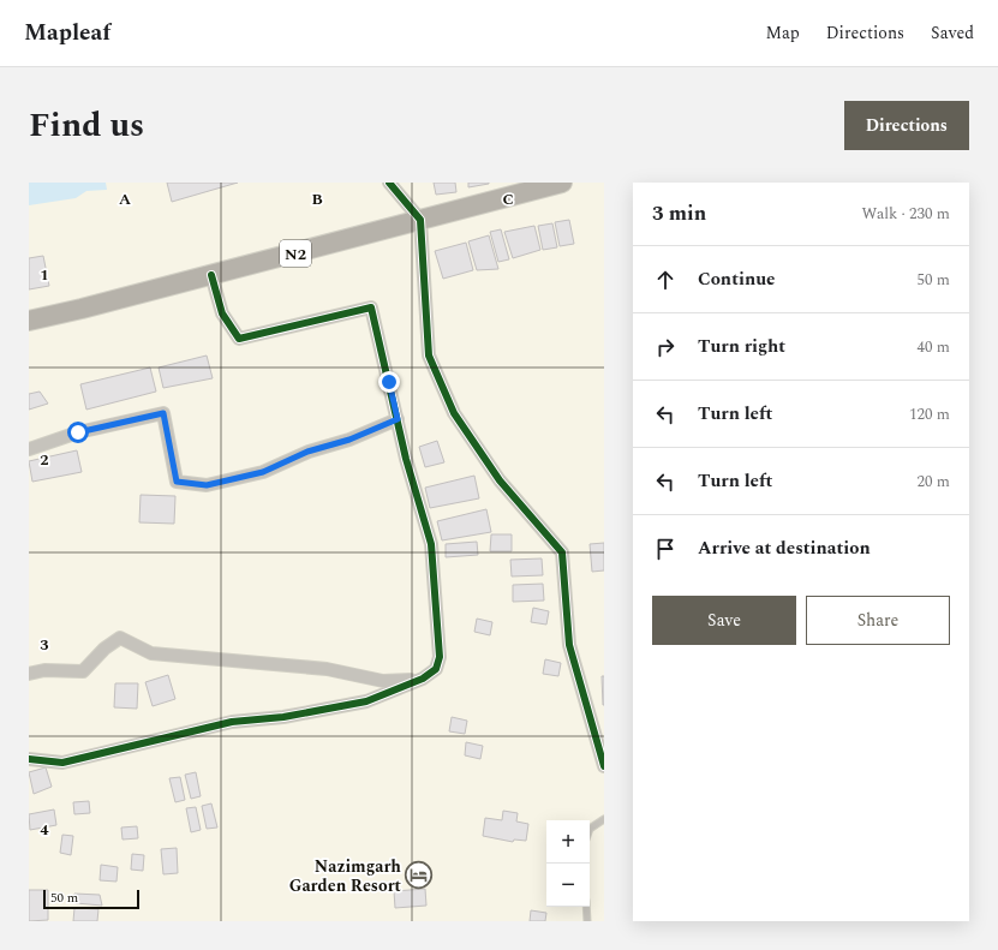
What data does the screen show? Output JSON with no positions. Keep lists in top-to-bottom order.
{
  "streets": {
    "highway": ["N2"]
  },
  "places": {
    "hotel": ["Nazimgarh Garden Resort"]
  },
  "scale_bar": "50 m",
  "page": {
    "header": "Mapleaf",
    "nav": ["Map", "Directions", "Saved"],
    "title": "Find us",
    "buttons": [
      "Directions",
      ["Save", "Share"]
    ],
    "heading": ["3 min", "Walk · 230 m"],
    "list": [
      ["Continue", "50 m"],
      ["Turn right", "40 m"],
      ["Turn left", "120 m"],
      ["Turn left", "20 m"],
      "Arrive at destination"
    ],
    "map_buttons": ["+", "−"],
    "scale": "50 m"
  },
  "grid": {
    "columns": ["A", "B", "C"],
    "rows": [
      "1",
      "2",
      "3",
      "4"
    ]
  }
}
